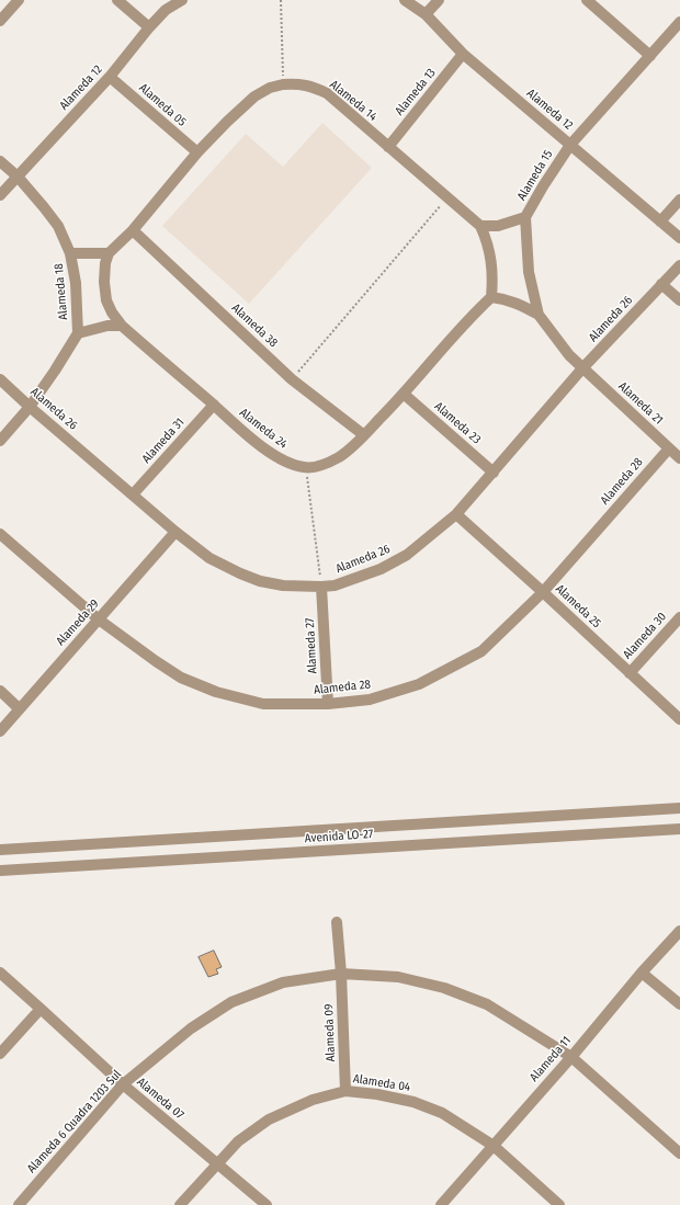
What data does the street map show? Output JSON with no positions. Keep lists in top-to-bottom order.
{
  "streets": {
    "street": [
      "Alameda 12",
      "Alameda 13",
      "Alameda 14",
      "Alameda 05",
      "Alameda 15",
      "Alameda 18",
      "Alameda 26",
      "Alameda 38",
      "Alameda 21",
      "Alameda 23",
      "Alameda 24",
      "Alameda 31",
      "Alameda 28",
      "Alameda 25",
      "Alameda 29",
      "Alameda 30",
      "Alameda 27",
      "Avenida LO-27",
      "Alameda 09",
      "Alameda 11",
      "Alameda 04",
      "Alameda 07",
      "Alameda 6 Quadra 1203 Sul"
    ]
  },
  "crossings": [
    ["Alameda 12", "Alameda 13"],
    ["Alameda 12", "Alameda 05"],
    ["Alameda 12", "Alameda 15"],
    ["Alameda 12", "Alameda 18"],
    ["Alameda 13", "Alameda 14"],
    ["Alameda 14", "Alameda 05"],
    ["Alameda 14", "Alameda 38"],
    ["Alameda 14", "Alameda 24"],
    ["Alameda 15", "Alameda 26"],
    ["Alameda 15", "Alameda 21"],
    ["Alameda 18", "Alameda 26"],
    ["Alameda 26", "Alameda 21"],
    ["Alameda 26", "Alameda 23"],
    ["Alameda 26", "Alameda 31"],
    ["Alameda 26", "Alameda 25"],
    ["Alameda 26", "Alameda 29"],
    ["Alameda 26", "Alameda 27"],
    ["Alameda 38", "Alameda 24"],
    ["Alameda 21", "Alameda 28"],
    ["Alameda 23", "Alameda 24"],
    ["Alameda 24", "Alameda 31"],
    ["Alameda 28", "Alameda 25"],
    ["Alameda 28", "Alameda 29"],
    ["Alameda 28", "Alameda 27"],
    ["Alameda 25", "Alameda 30"],
    ["Alameda 09", "Alameda 04"],
    ["Alameda 09", "Alameda 6 Quadra 1203 Sul"],
    ["Alameda 11", "Alameda 04"],
    ["Alameda 11", "Alameda 6 Quadra 1203 Sul"],
    ["Alameda 04", "Alameda 07"],
    ["Alameda 07", "Alameda 6 Quadra 1203 Sul"]
  ]
}
